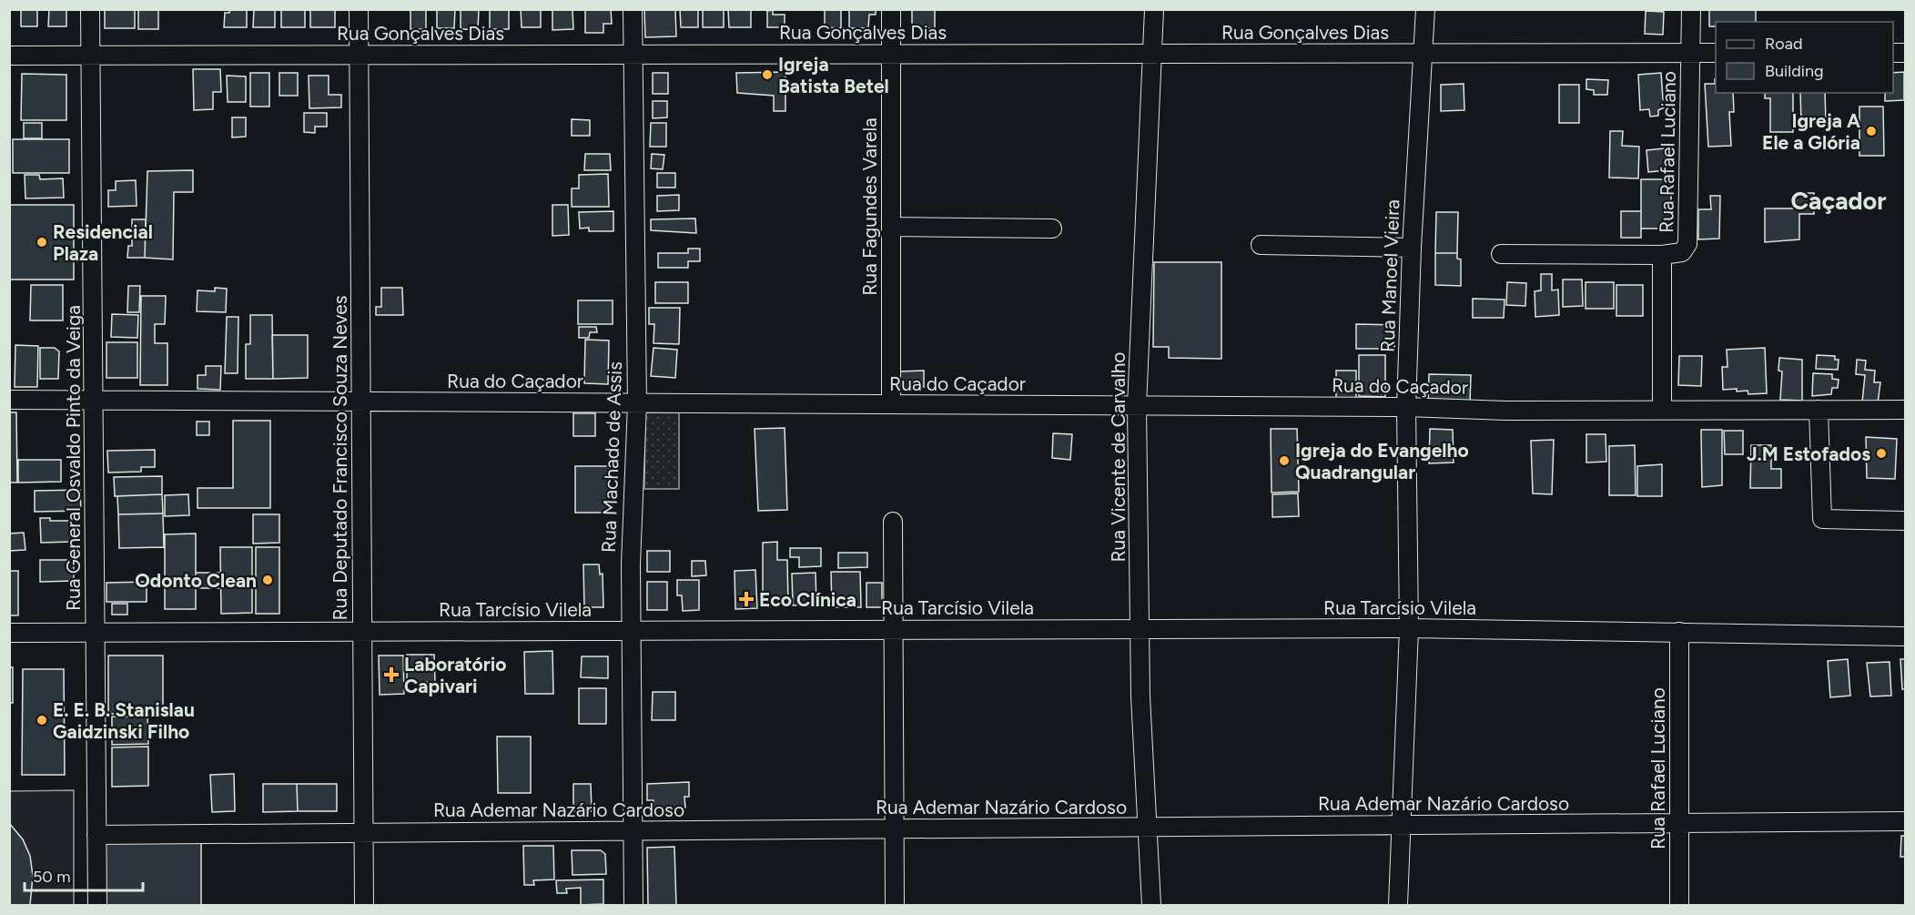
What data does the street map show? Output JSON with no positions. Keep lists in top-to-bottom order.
{
  "streets": {
    "street": [
      "Rua Gonçalves Dias",
      "Rua Rafael Luciano",
      "Rua Fagundes Varela",
      "Rua Manoel Vieira",
      "Rua do Caçador",
      "Rua Machado de Assis",
      "Rua Vicente de Carvalho",
      "Rua General Osvaldo Pinto da Veiga",
      "Rua Deputado Francisco Souza Neves",
      "Rua Tarcísio Vilela",
      "Rua Ademar Nazário Cardoso"
    ]
  },
  "crossings": [
    ["Rua Gonçalves Dias", "Rua Rafael Luciano"],
    ["Rua Gonçalves Dias", "Rua Fagundes Varela"],
    ["Rua Gonçalves Dias", "Rua Manoel Vieira"],
    ["Rua Gonçalves Dias", "Rua Machado de Assis"],
    ["Rua Gonçalves Dias", "Rua Vicente de Carvalho"],
    ["Rua Gonçalves Dias", "Rua General Osvaldo Pinto da Veiga"],
    ["Rua Gonçalves Dias", "Rua Deputado Francisco Souza Neves"],
    ["Rua Rafael Luciano", "Rua do Caçador"],
    ["Rua Rafael Luciano", "Rua Tarcísio Vilela"],
    ["Rua Rafael Luciano", "Rua Ademar Nazário Cardoso"],
    ["Rua Fagundes Varela", "Rua do Caçador"],
    ["Rua Manoel Vieira", "Rua do Caçador"],
    ["Rua Manoel Vieira", "Rua Tarcísio Vilela"],
    ["Rua Manoel Vieira", "Rua Ademar Nazário Cardoso"],
    ["Rua do Caçador", "Rua Machado de Assis"],
    ["Rua do Caçador", "Rua Vicente de Carvalho"],
    ["Rua do Caçador", "Rua General Osvaldo Pinto da Veiga"],
    ["Rua do Caçador", "Rua Deputado Francisco Souza Neves"],
    ["Rua Machado de Assis", "Rua Tarcísio Vilela"],
    ["Rua Machado de Assis", "Rua Ademar Nazário Cardoso"],
    ["Rua Vicente de Carvalho", "Rua Tarcísio Vilela"],
    ["Rua Vicente de Carvalho", "Rua Ademar Nazário Cardoso"],
    ["Rua General Osvaldo Pinto da Veiga", "Rua Tarcísio Vilela"],
    ["Rua General Osvaldo Pinto da Veiga", "Rua Ademar Nazário Cardoso"],
    ["Rua Deputado Francisco Souza Neves", "Rua Tarcísio Vilela"],
    ["Rua Deputado Francisco Souza Neves", "Rua Ademar Nazário Cardoso"]
  ],
  "districts": ["Caçador"],
  "places": {
    "other": [
      "Igreja Batista Betel",
      "Igreja A Ele a Glória",
      "Residencial Plaza",
      "J.M Estofados",
      "Igreja do Evangelho Quadrangular",
      "Odonto Clean",
      "E. E. B. Stanislau Gaidzinski Filho"
    ],
    "health": ["Eco Clínica", "Laboratório Capivari"]
  },
  "legend": ["Road", "Building"],
  "scale_bar": "50 m"
}
